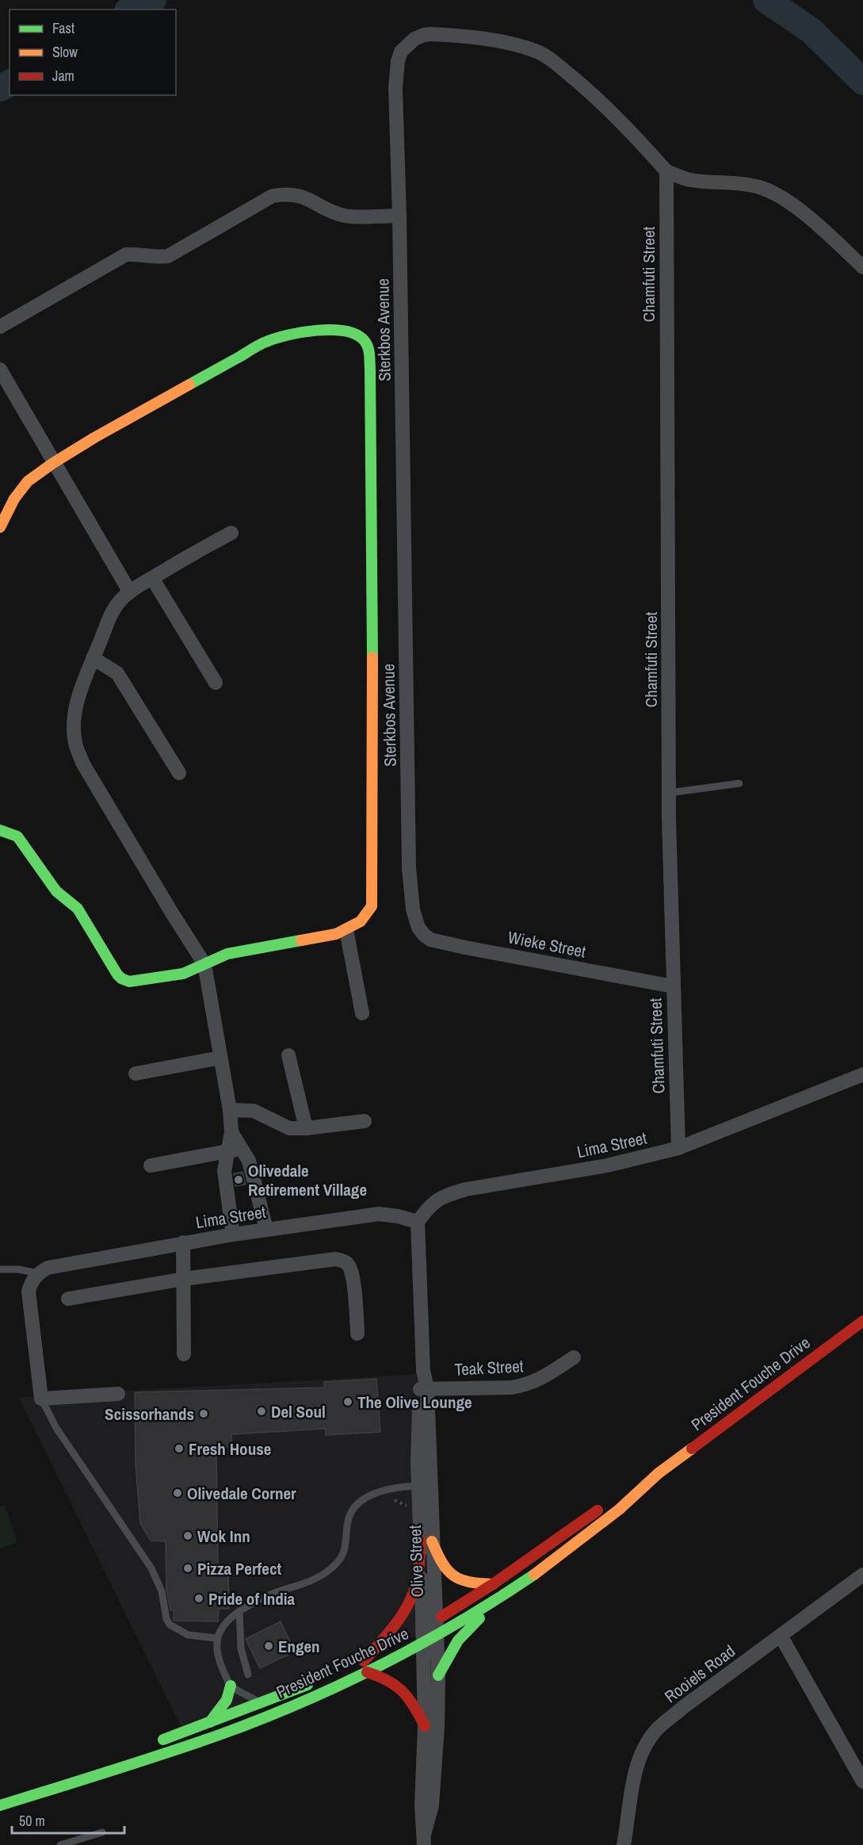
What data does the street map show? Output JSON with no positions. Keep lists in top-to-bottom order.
{
  "streets": {
    "street": [
      "Chamfuti Street",
      "Sterkbos Avenue",
      "Wieke Street",
      "Lima Street",
      "Teak Street",
      "President Fouche Drive",
      "Olive Street",
      "Rooiels Road"
    ]
  },
  "crossings": [
    ["Chamfuti Street", "Sterkbos Avenue"],
    ["Chamfuti Street", "Wieke Street"],
    ["Chamfuti Street", "Lima Street"],
    ["Sterkbos Avenue", "Wieke Street"],
    ["Lima Street", "Olive Street"],
    ["Teak Street", "Olive Street"],
    ["President Fouche Drive", "Olive Street"]
  ],
  "places": [
    "Olivedale Retirement Village",
    "The Olive Lounge",
    "Del Soul",
    "Scissorhands",
    "Fresh House",
    "Olivedale Corner",
    "Wok Inn",
    "Pizza Perfect",
    "Pride of India",
    "Engen"
  ],
  "legend": ["Fast", "Slow", "Jam"],
  "scale_bar": "50 m"
}
